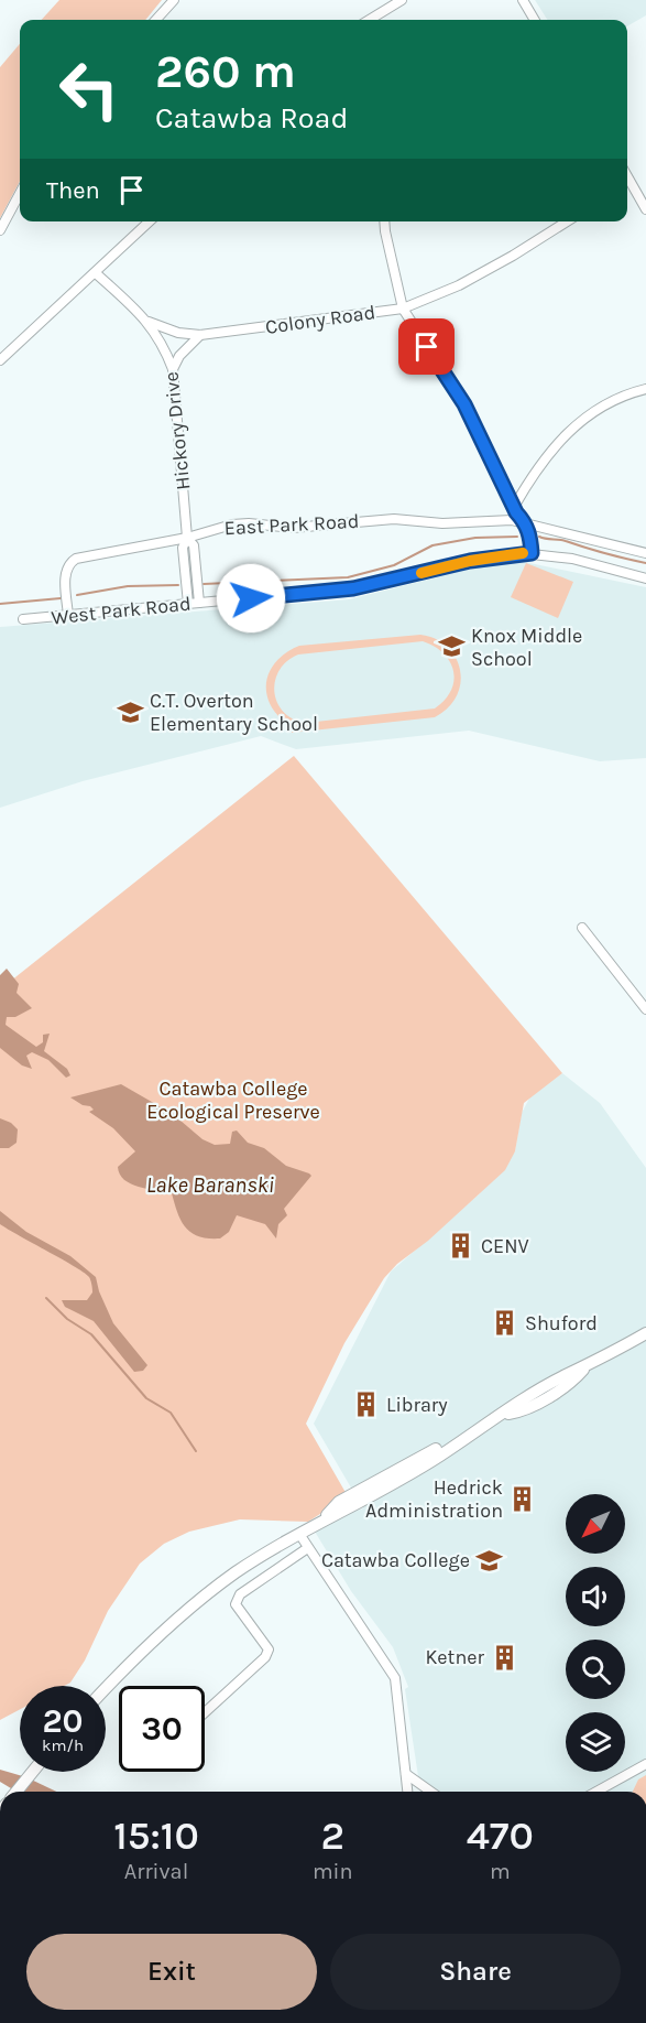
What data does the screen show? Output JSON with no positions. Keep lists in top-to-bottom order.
{
  "streets": {
    "street": [
      "Colony Road",
      "Hickory Drive",
      "East Park Road",
      "West Park Road"
    ]
  },
  "crossings": [
    ["Colony Road", "Hickory Drive"],
    ["Hickory Drive", "East Park Road"],
    ["Hickory Drive", "West Park Road"],
    ["East Park Road", "West Park Road"]
  ],
  "water": ["Lake Baranski"],
  "parks": ["Catawba College Ecological Preserve"],
  "places": {
    "school or university": ["Knox Middle School", "C.T. Overton Elementary School", "Catawba College"],
    "building": [
      "CENV",
      "Shuford",
      "Library",
      "Hedrick Administration",
      "Ketner"
    ]
  },
  "north": "bottom left",
  "page": {
    "turn": ["260 m", "Catawba Road"],
    "then": "Then",
    "speed": "20 km/h",
    "limit": "30",
    "eta": [
      "15:10",
      "Arrival",
      "2",
      "min",
      "470",
      "m"
    ],
    "buttons": ["Exit", "Share"]
  }
}
